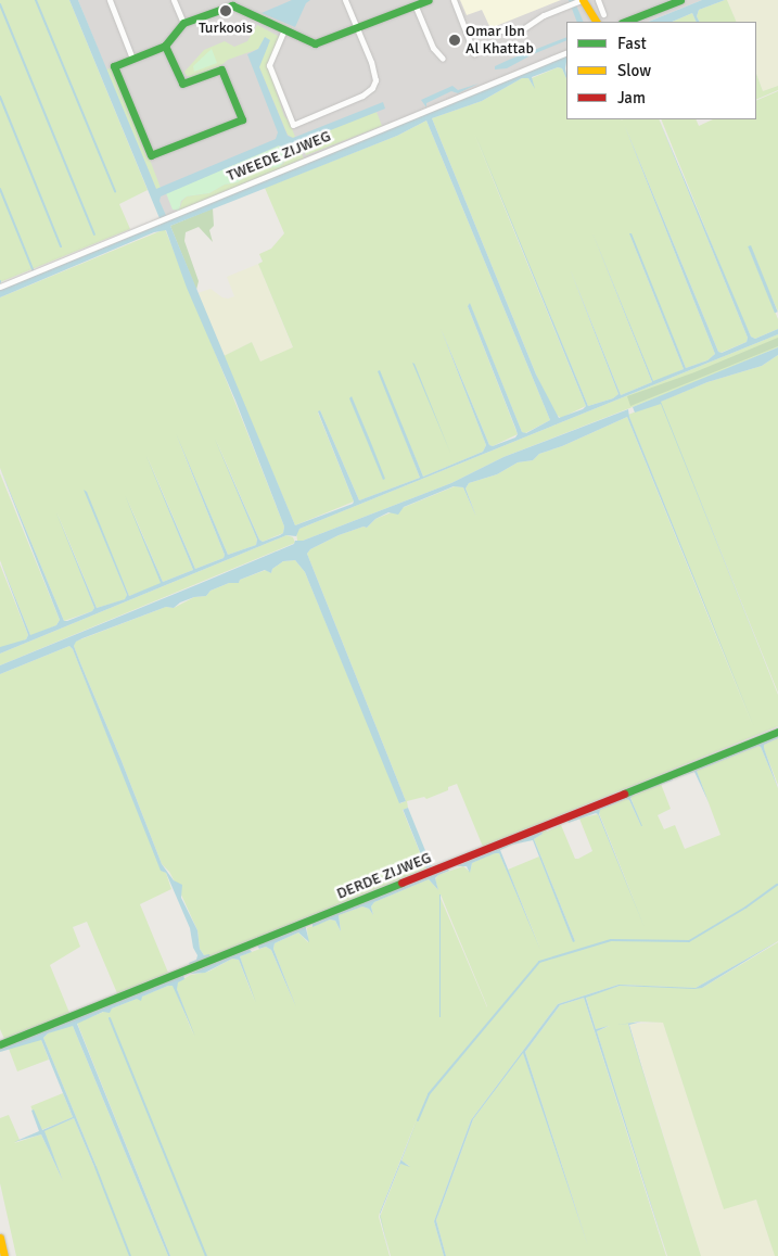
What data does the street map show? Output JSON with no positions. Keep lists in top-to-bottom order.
{
  "streets": {
    "street": ["TWEEDE ZIJWEG", "DERDE ZIJWEG"]
  },
  "places": ["Turkoois", "Omar Ibn Al Khattab"],
  "legend": ["Fast", "Slow", "Jam"]
}
